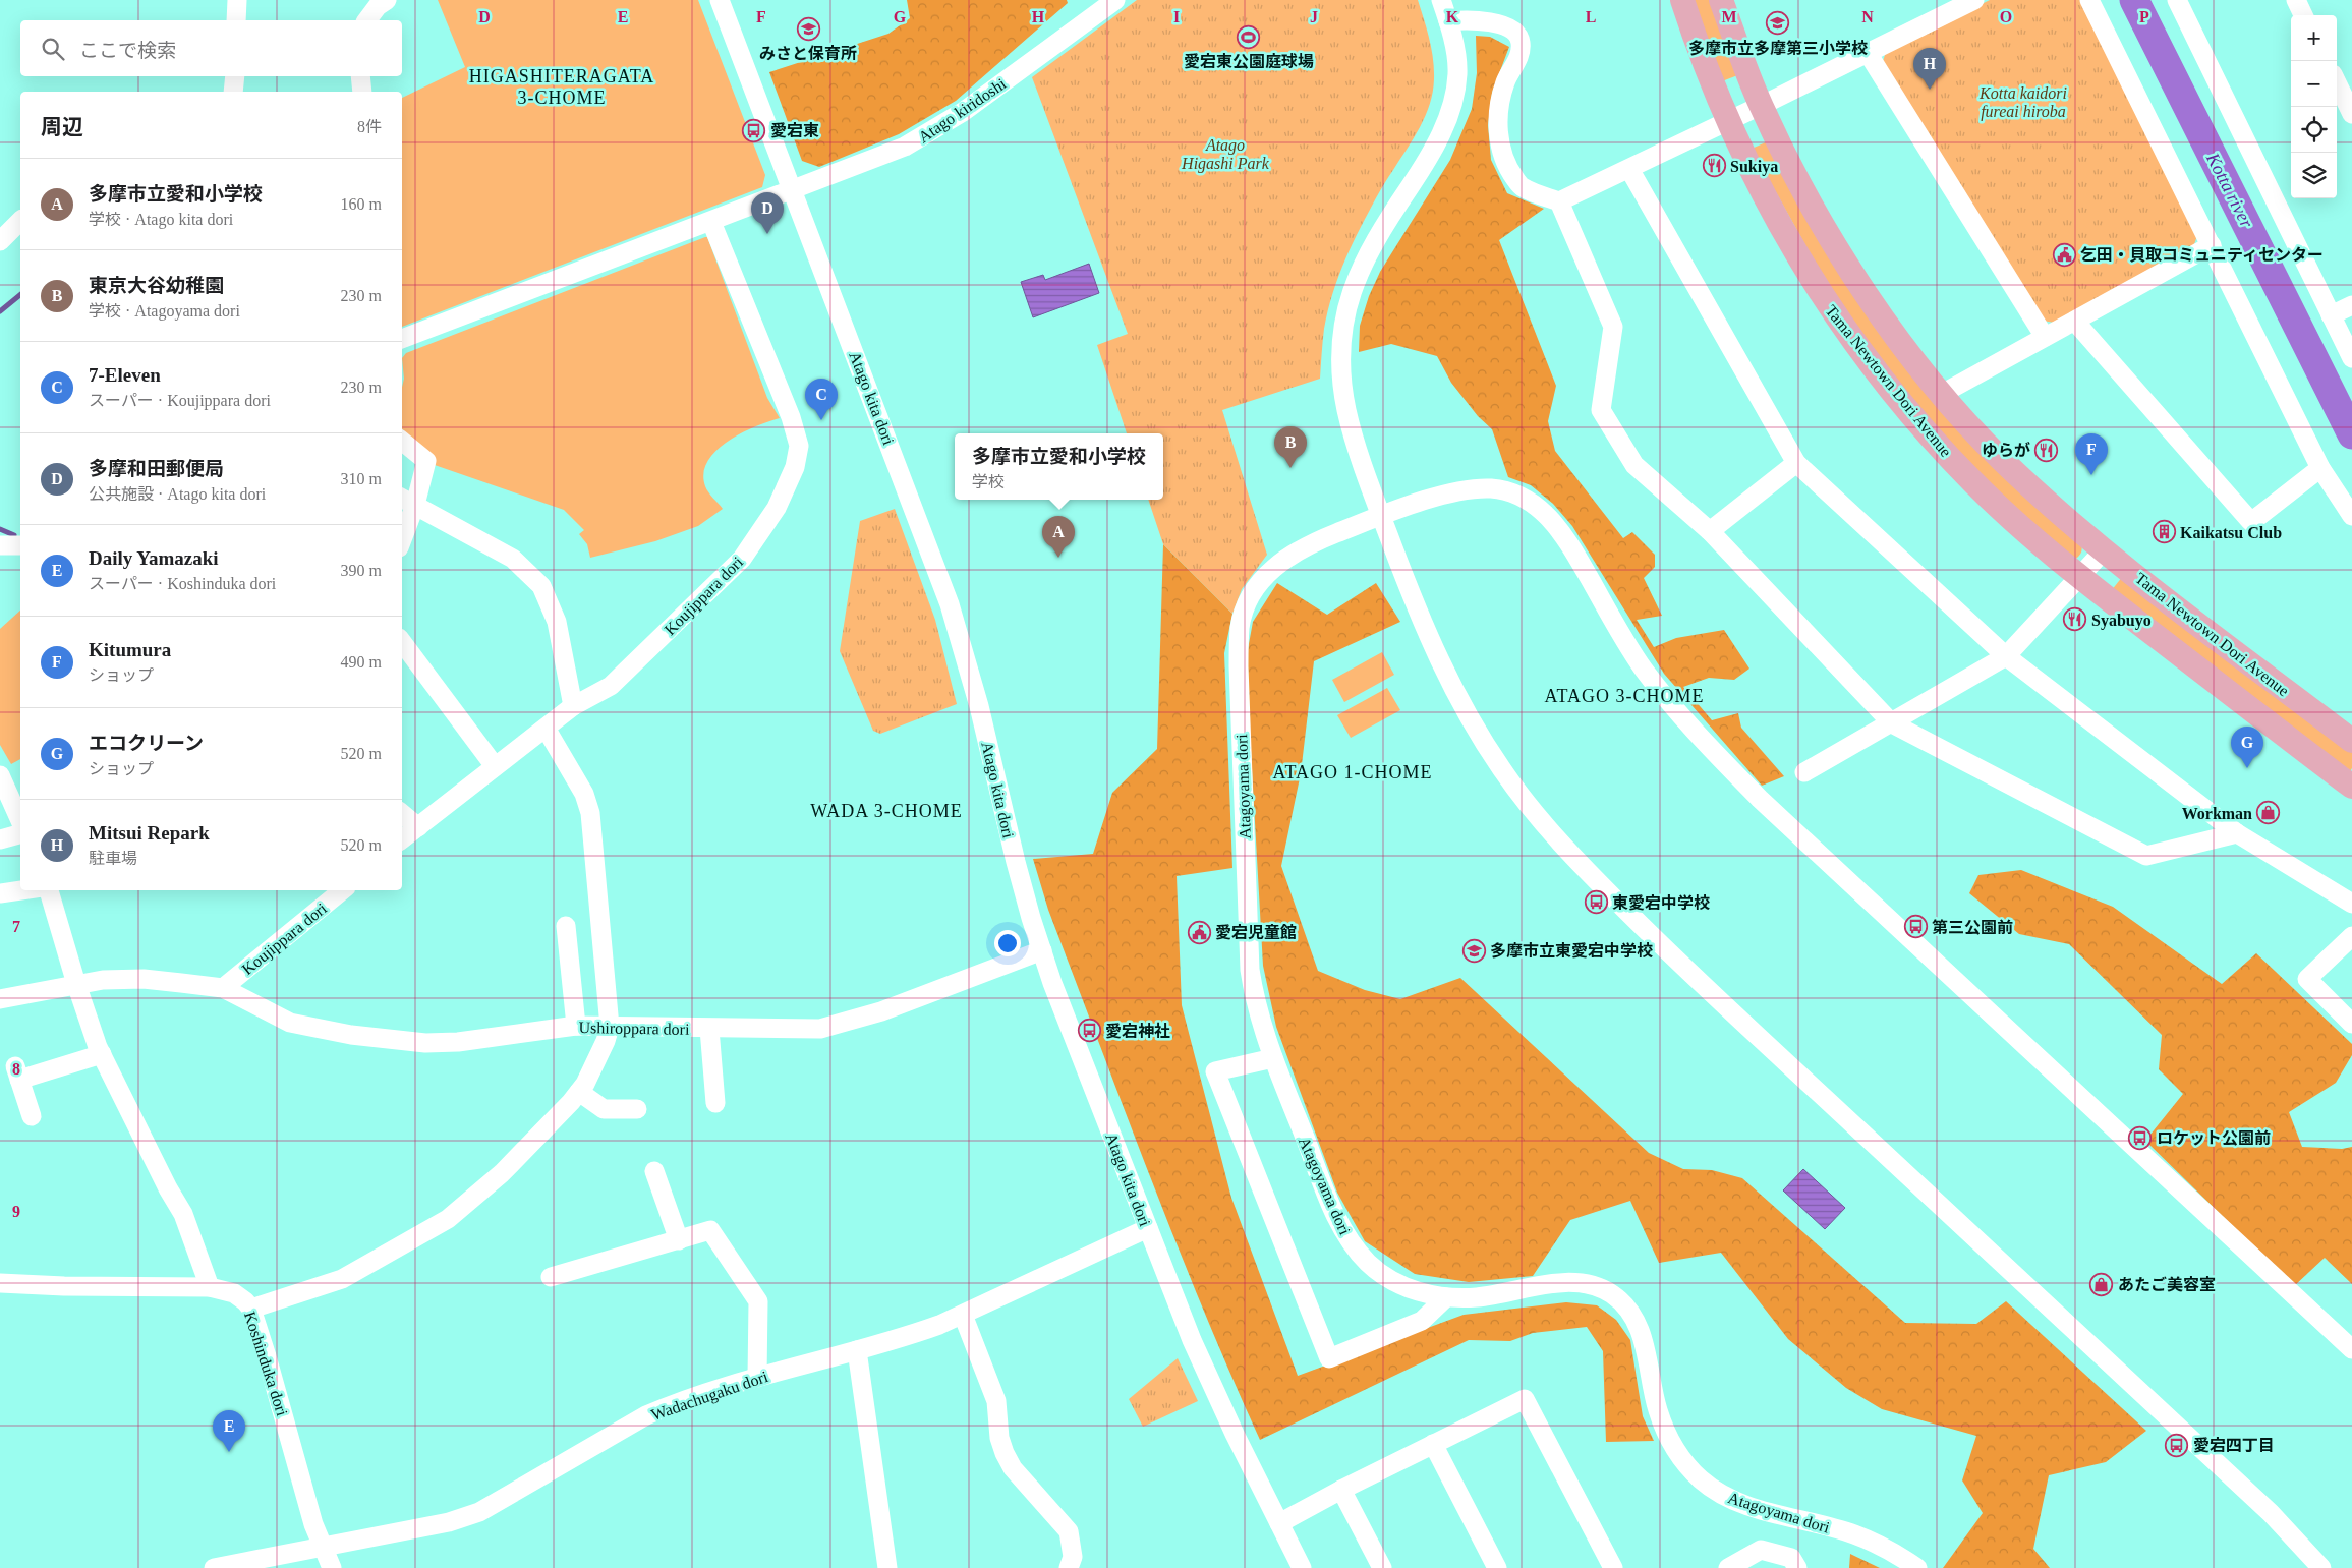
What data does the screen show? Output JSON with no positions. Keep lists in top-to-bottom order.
{
  "streets": {
    "main road": ["Tama Newtown Dori Avenue"],
    "street": [
      "Atago kiridoshi",
      "Atago kita dori",
      "Koujippara dori",
      "Atagoyama dori",
      "Ushiroppara dori",
      "Koshinduka dori",
      "Wadachugaku dori"
    ]
  },
  "crossings": [
    ["Atago kiridoshi", "Atago kita dori"],
    ["Atago kiridoshi", "Koujippara dori"],
    ["Atago kita dori", "Ushiroppara dori"],
    ["Atago kita dori", "Wadachugaku dori"],
    ["Koujippara dori", "Ushiroppara dori"],
    ["Koshinduka dori", "Wadachugaku dori"]
  ],
  "districts": [
    "HIGASHITERAGATA 3-CHOME",
    "ATAGO 3-CHOME",
    "ATAGO 1-CHOME",
    "WADA 3-CHOME"
  ],
  "water": ["Kotta river"],
  "parks": ["Kotta kaidori fureai hiroba", "Atago Higashi Park"],
  "places": {
    "school or university": ["多摩市立多摩第三小学校", "みさと保育所", "多摩市立東愛宕中学校"],
    "sports": ["愛宕東公園庭球場"],
    "bus stop": [
      "愛宕東",
      "東愛宕中学校",
      "第三公園前",
      "愛宕神社",
      "ロケット公園前",
      "愛宕四丁目"
    ],
    "restaurant": ["Sukiya", "ゆらが", "Syabuyo"],
    "public building": ["乞田・貝取コミュニティセンター", "愛宕児童館"],
    "building": ["Kaikatsu Club"],
    "shop": ["Workman", "あたご美容室"]
  },
  "page": {
    "map_buttons": ["+", "−"],
    "search": "ここで検索",
    "pins": [
      "H",
      "D",
      "C",
      "B",
      "F",
      "A",
      "G",
      "E"
    ],
    "heading": ["周辺", "8件"],
    "list": [
      {
        "mark": "A",
        "name": "多摩市立愛和小学校",
        "note": "学校 · Atago kita dori",
        "value": "160 m"
      },
      {
        "mark": "B",
        "name": "東京大谷幼稚園",
        "note": "学校 · Atagoyama dori",
        "value": "230 m"
      },
      {
        "mark": "C",
        "name": "7-Eleven",
        "note": "スーパー · Koujippara dori",
        "value": "230 m"
      },
      {
        "mark": "D",
        "name": "多摩和田郵便局",
        "note": "公共施設 · Atago kita dori",
        "value": "310 m"
      },
      {
        "mark": "E",
        "name": "Daily Yamazaki",
        "note": "スーパー · Koshinduka dori",
        "value": "390 m"
      },
      {
        "mark": "F",
        "name": "Kitumura",
        "note": "ショップ",
        "value": "490 m"
      },
      {
        "mark": "G",
        "name": "エコクリーン",
        "note": "ショップ",
        "value": "520 m"
      },
      {
        "mark": "H",
        "name": "Mitsui Repark",
        "note": "駐車場",
        "value": "520 m"
      }
    ],
    "popup": ["多摩市立愛和小学校", "学校"]
  },
  "grid": {
    "columns": [
      "D",
      "E",
      "F",
      "G",
      "H",
      "I",
      "J",
      "K",
      "L",
      "M",
      "N",
      "O",
      "P"
    ],
    "rows": ["7", "8", "9"]
  }
}
